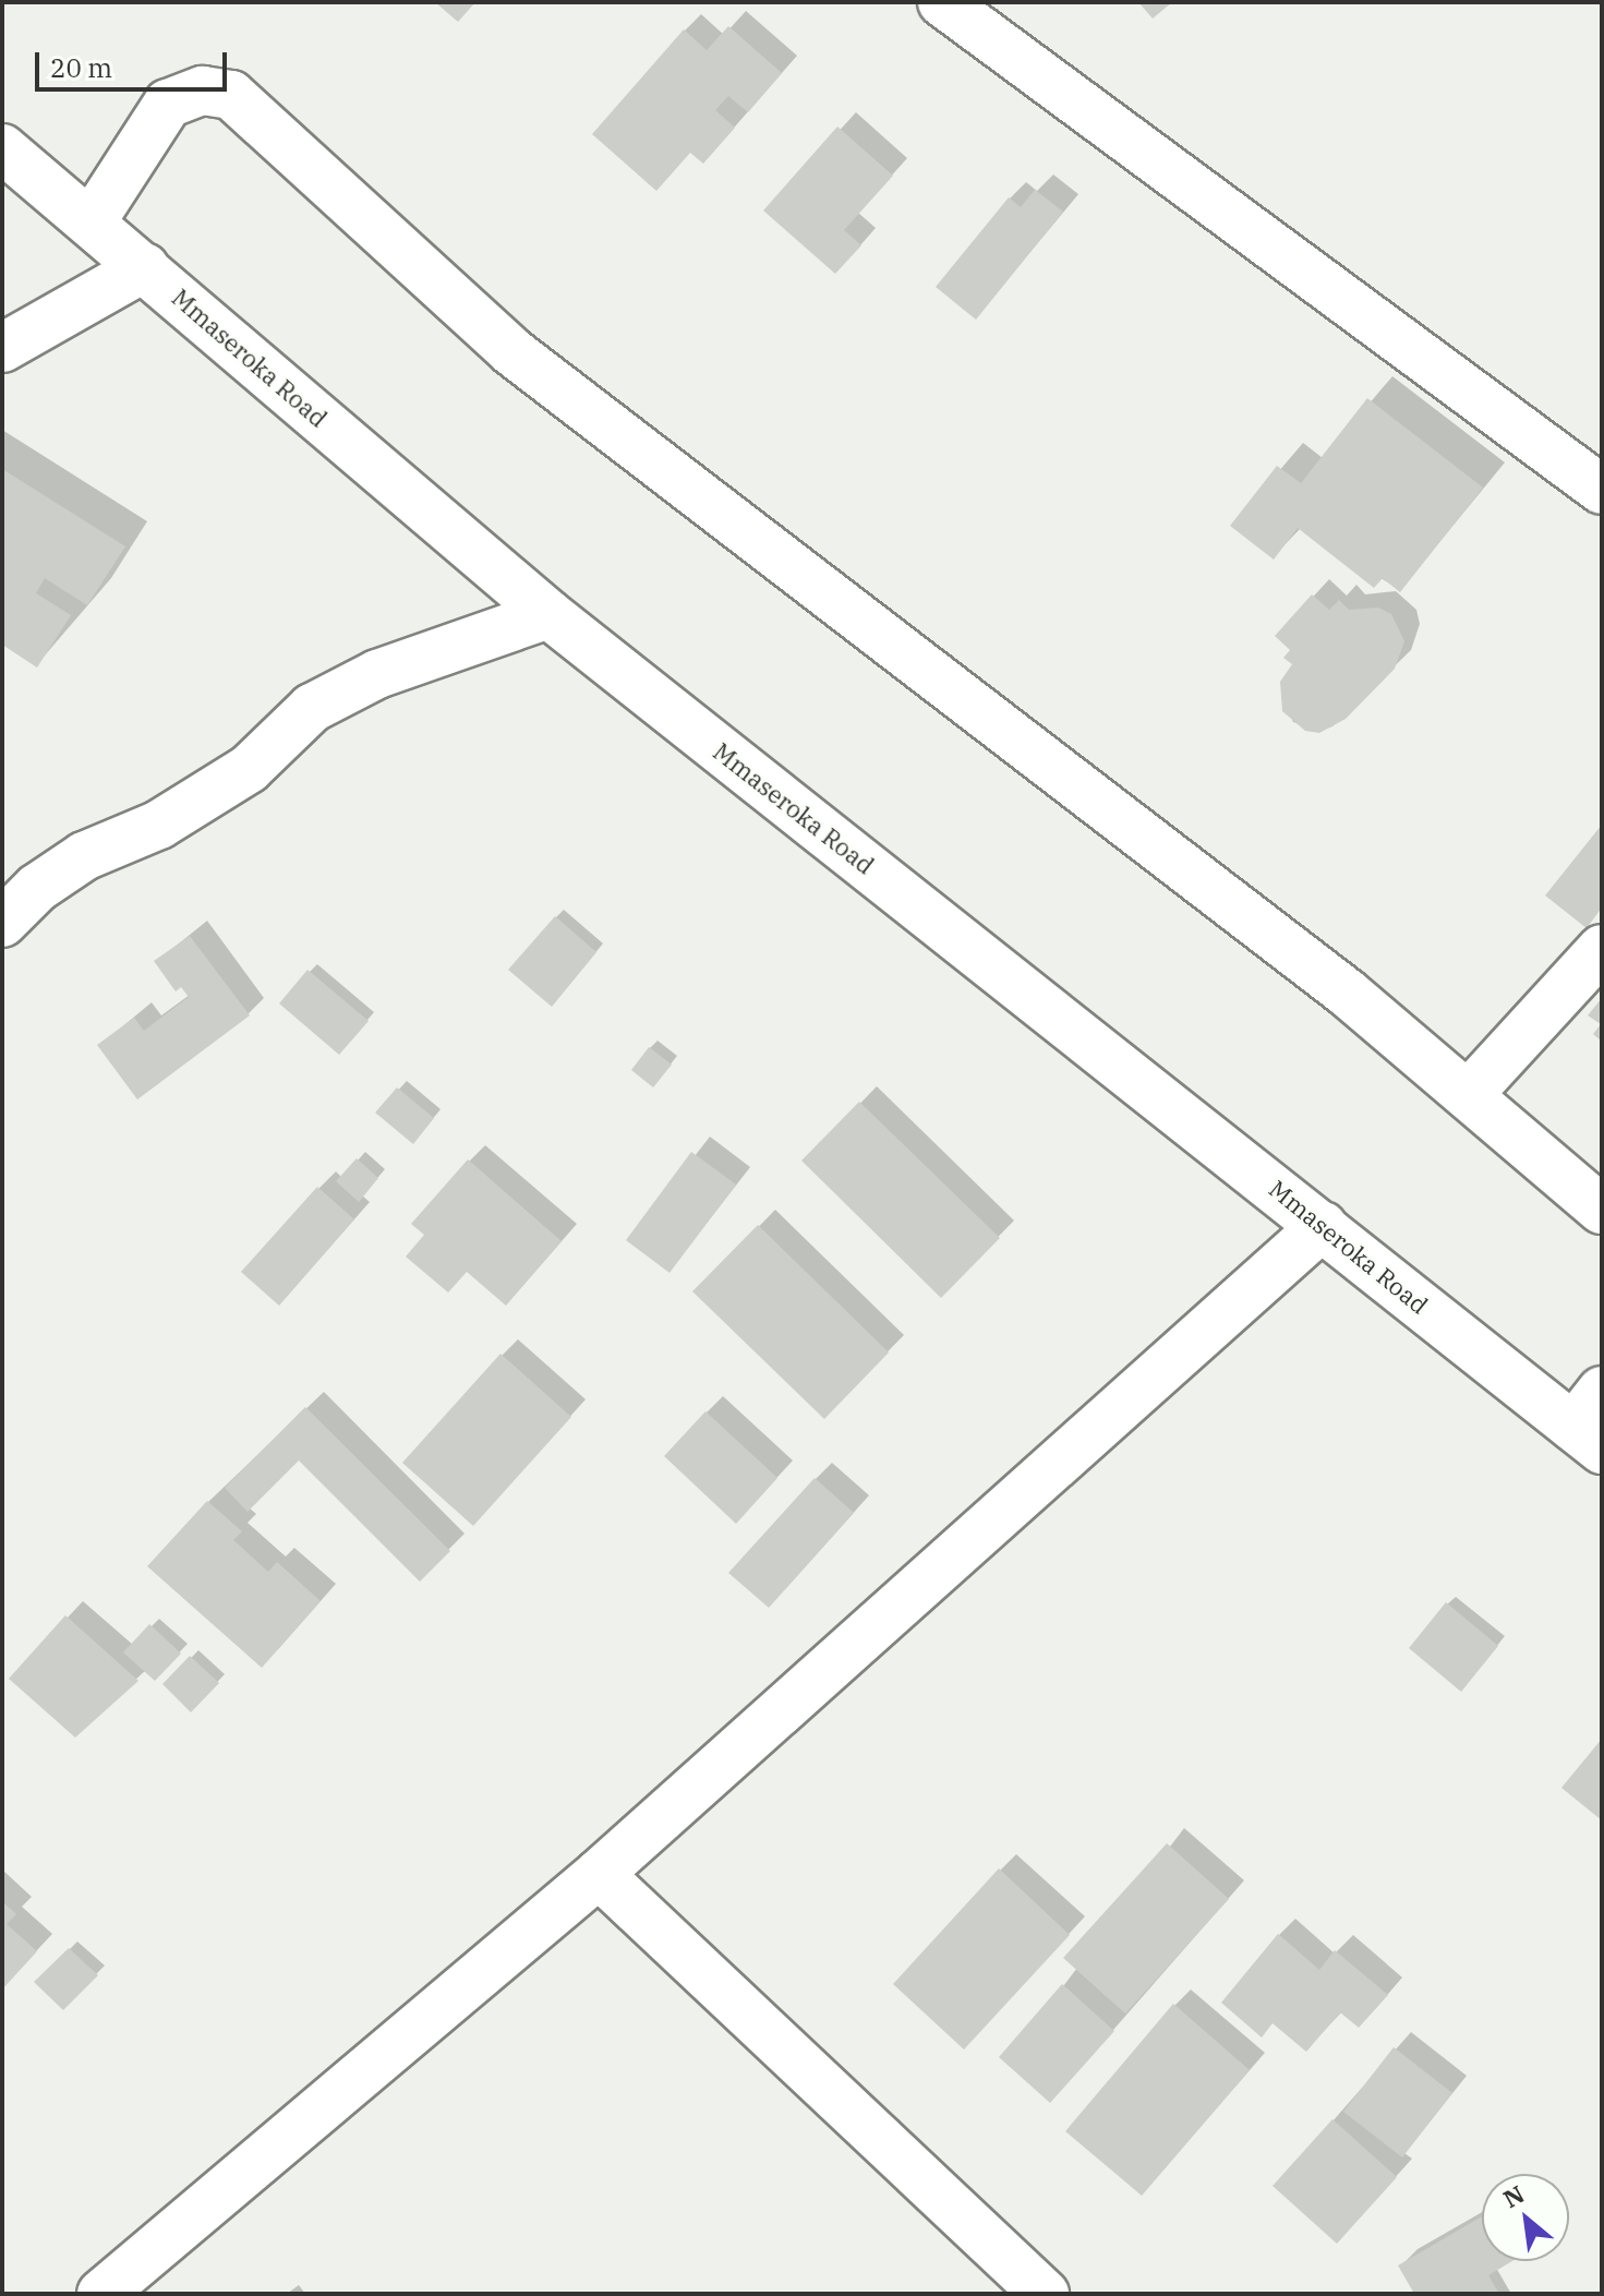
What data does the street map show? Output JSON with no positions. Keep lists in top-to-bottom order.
{
  "streets": {
    "street": ["Mmaseroka Road"]
  },
  "scale_bar": "20 m",
  "north": "top left"
}
